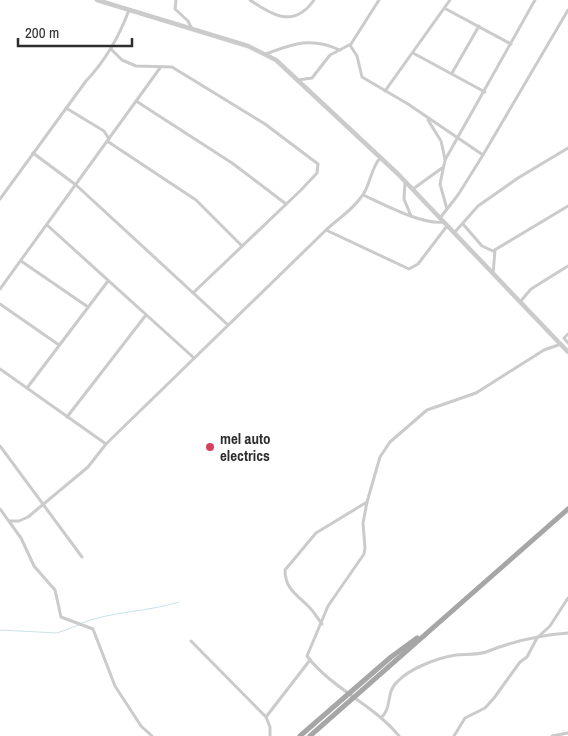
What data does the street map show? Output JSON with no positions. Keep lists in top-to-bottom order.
{
  "places": ["mel auto electrics"],
  "scale_bar": "200 m"
}
